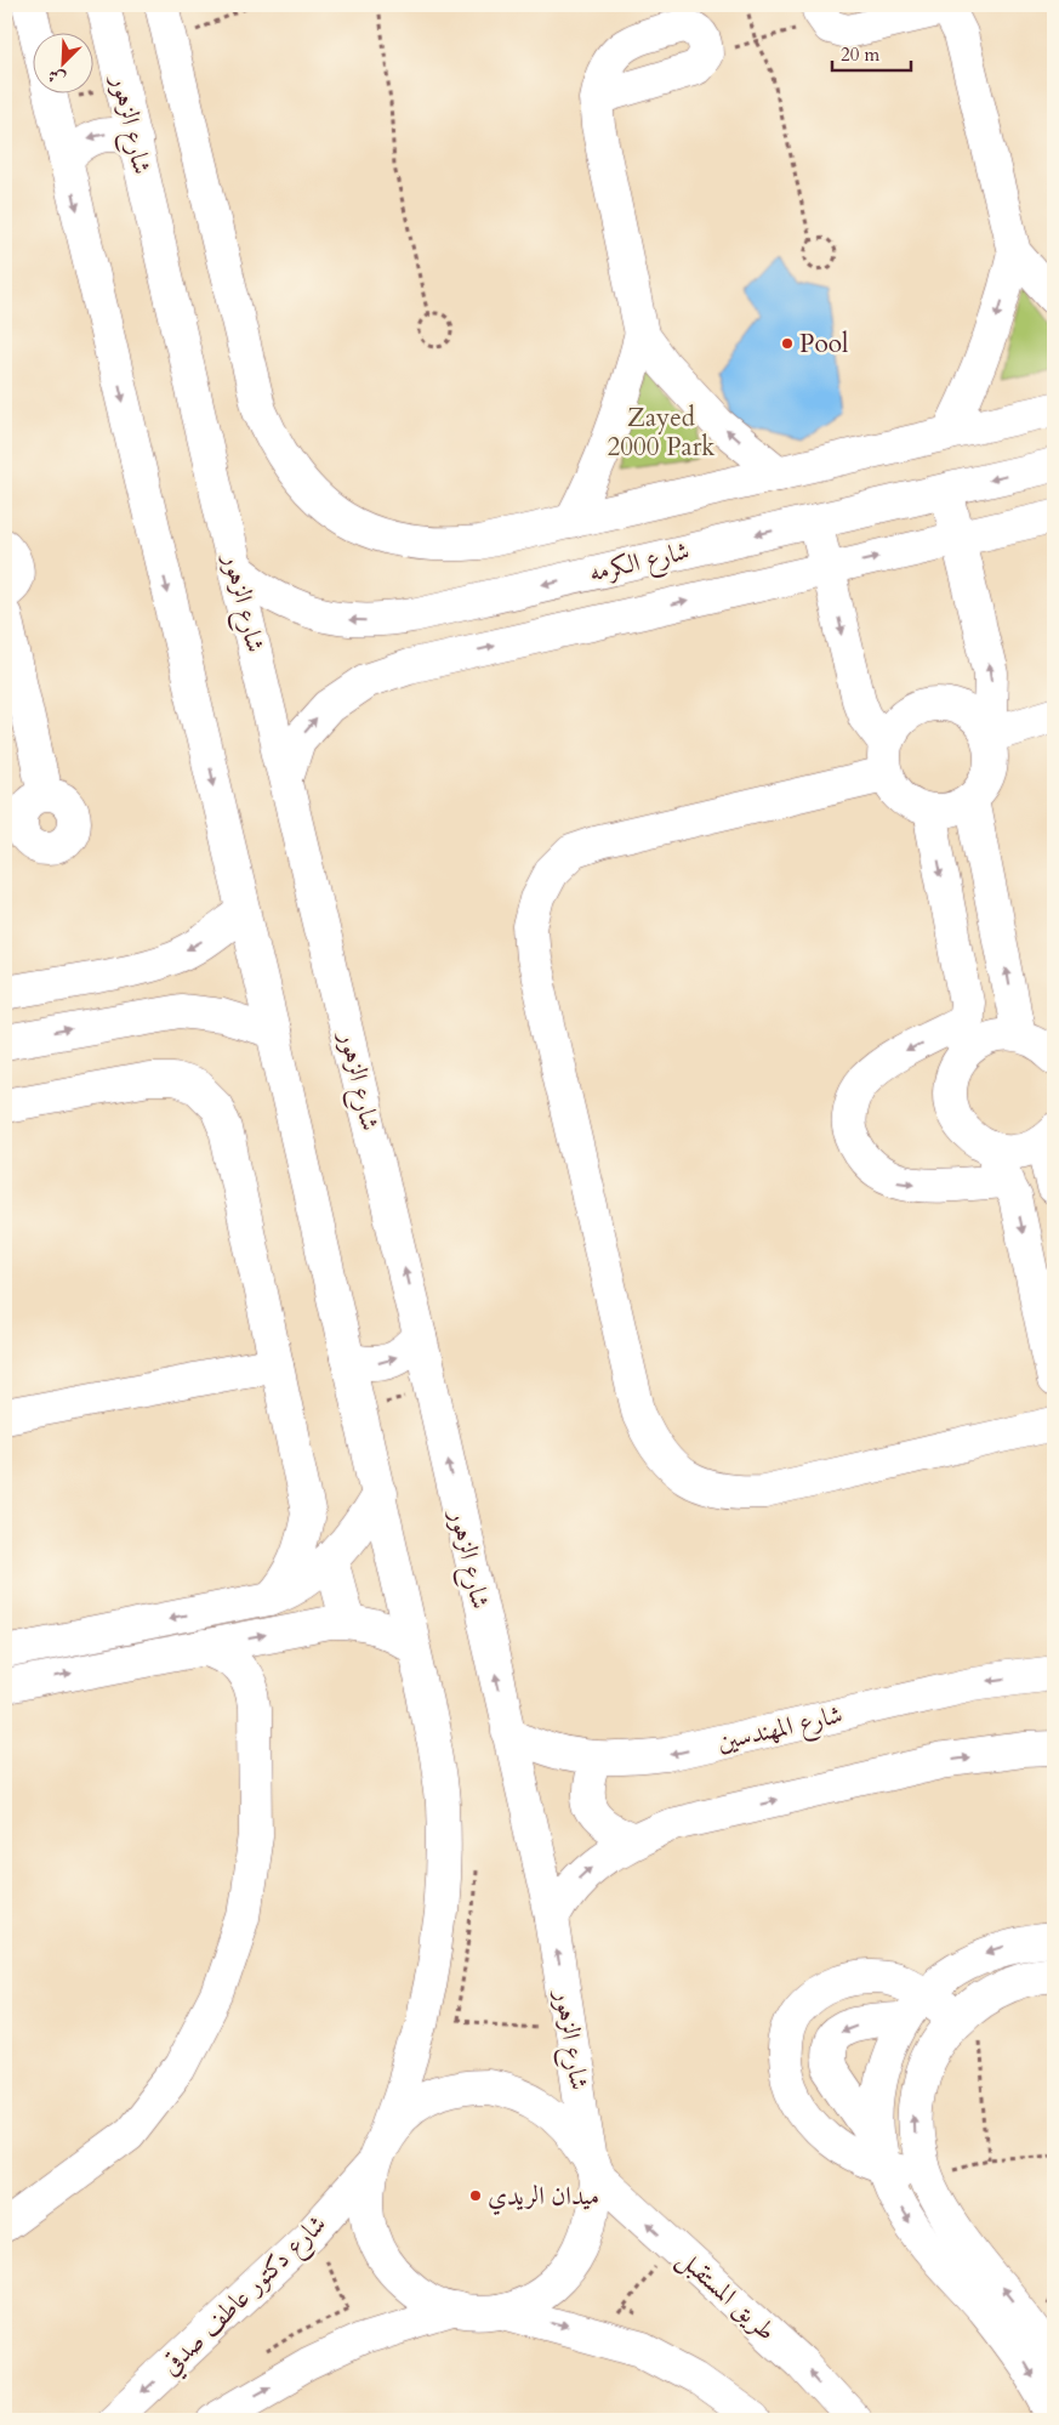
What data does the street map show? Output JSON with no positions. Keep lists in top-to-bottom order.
{
  "streets": {
    "street": [
      "شارع الزهور",
      "شارع الكرمه",
      "شارع المهندسين",
      "شارع دكتور عاطف صدقي",
      "طريق المستقبل"
    ]
  },
  "crossings": [
    ["شارع الزهور", "شارع الكرمه"],
    ["شارع الزهور", "شارع المهندسين"],
    ["شارع الزهور", "طريق المستقبل"]
  ],
  "parks": ["Zayed 2000 Park"],
  "places": ["Pool", "ميدان الريدي"],
  "scale_bar": "20 m",
  "north": "bottom left"
}
